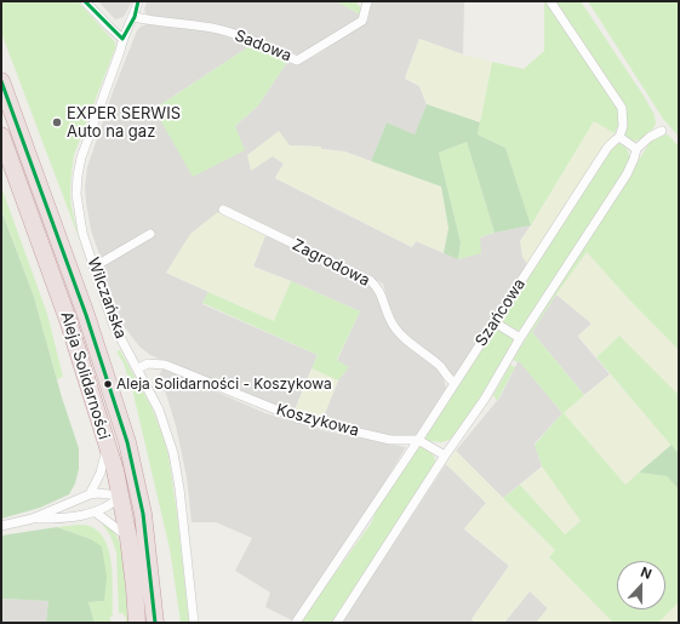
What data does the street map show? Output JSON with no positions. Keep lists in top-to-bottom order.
{
  "streets": {
    "highway": ["Aleja Solidarności"],
    "street": [
      "Sadowa",
      "Zagrodowa",
      "WiIczańska",
      "Szańcowa",
      "Koszykowa"
    ]
  },
  "crossings": [
    ["Sadowa", "WiIczańska"],
    ["Zagrodowa", "Szańcowa"],
    ["WiIczańska", "Koszykowa"],
    ["Szańcowa", "Koszykowa"]
  ],
  "places": ["EXPER SERWIS Auto na gaz", "Aleja Solidarności - Koszykowa"],
  "north": "top"
}
